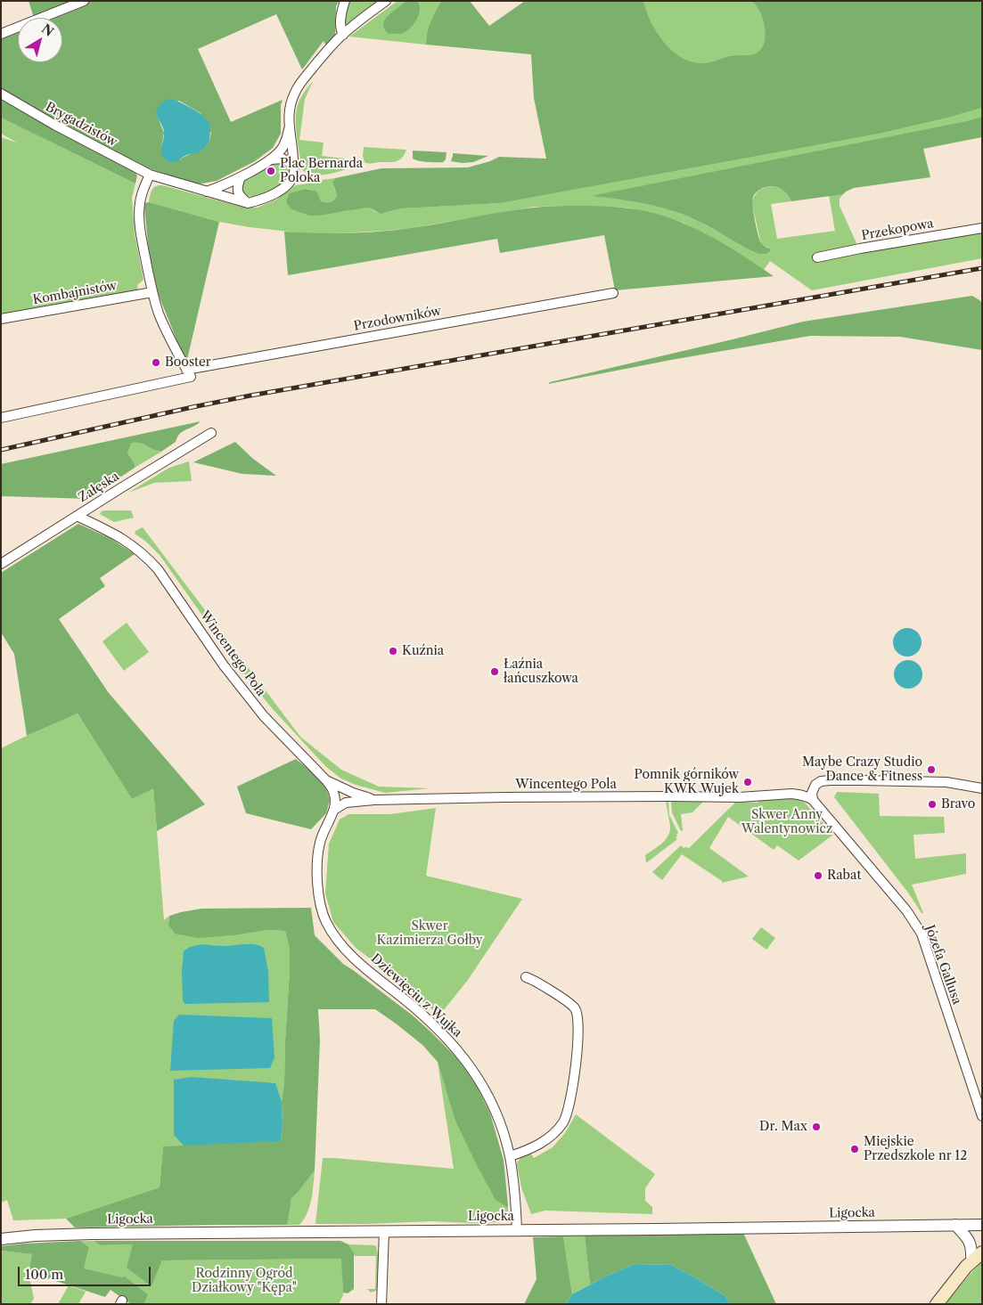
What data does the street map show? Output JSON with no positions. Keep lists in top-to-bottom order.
{
  "streets": {
    "street": [
      "Brygadzistów",
      "Przekopowa",
      "Kombajnistów",
      "Przodowników",
      "Załęska",
      "Wincentego Pola",
      "Józefa Gallusa",
      "Dziewięciu z Wujka",
      "Ligocka"
    ]
  },
  "crossings": [
    ["Załęska", "Wincentego Pola"],
    ["Wincentego Pola", "Józefa Gallusa"],
    ["Wincentego Pola", "Dziewięciu z Wujka"],
    ["Dziewięciu z Wujka", "Ligocka"]
  ],
  "parks": ["Skwer Anny Walentynowicz", "Skwer Kazimierza Gołby", "Rodzinny Ogród Działkowy \"Kępa\""],
  "places": [
    "Plac Bernarda Poloka",
    "Booster",
    "Kuźnia",
    "Łaźnia łańcuszkowa",
    "Maybe Crazy Studio Dance & Fitness",
    "Pomnik górników KWK Wujek",
    "Bravo",
    "Rabat",
    "Dr. Max",
    "Miejskie Przedszkole nr 12"
  ],
  "scale_bar": "100 m",
  "north": "top right"
}
